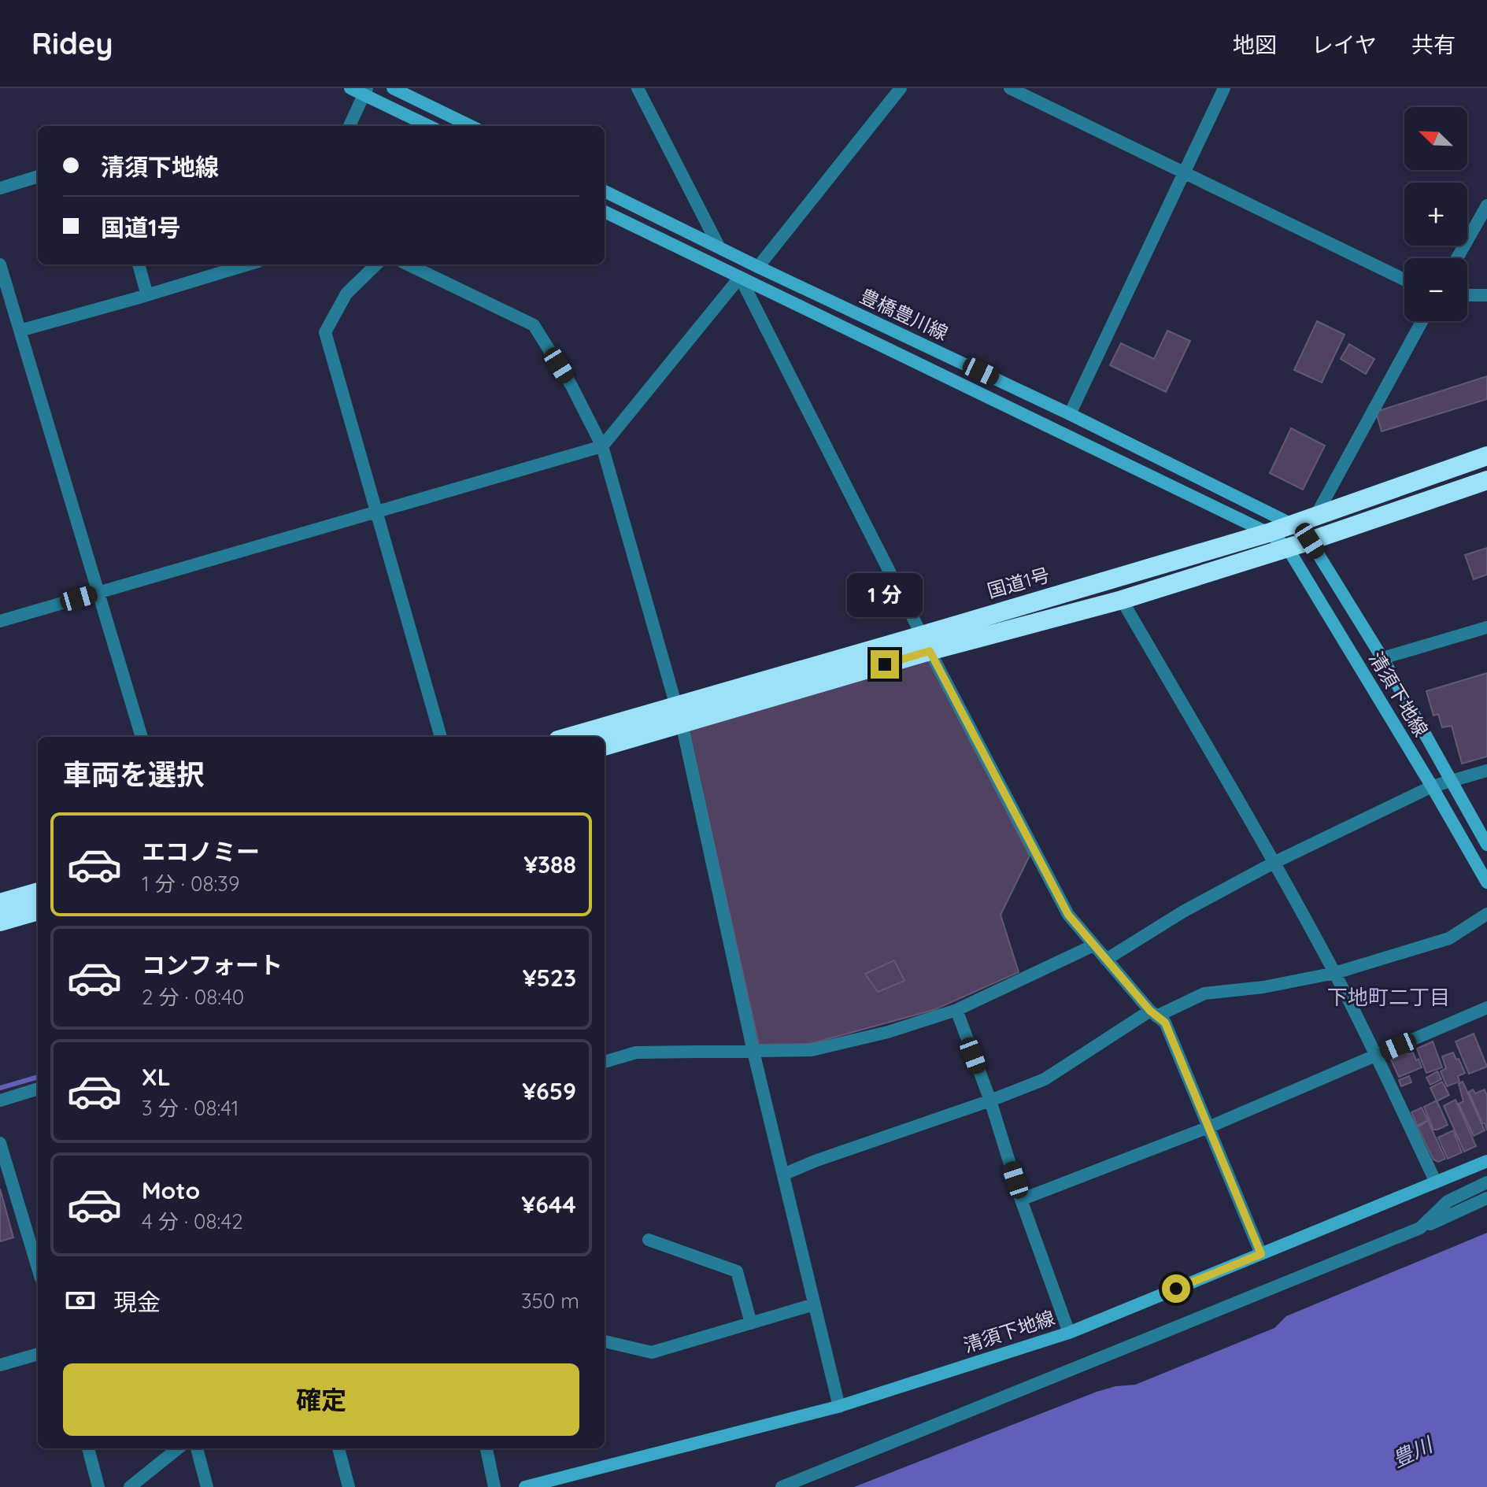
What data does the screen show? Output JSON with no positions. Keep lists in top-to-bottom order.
{
  "streets": {
    "highway": ["国道1号"],
    "main road": ["豊橋豊川線", "清須下地線"]
  },
  "crossings": [
    ["豊橋豊川線", "国道1号"],
    ["豊橋豊川線", "清須下地線"],
    ["国道1号", "清須下地線"]
  ],
  "districts": ["下地町二丁目"],
  "water": ["豊川"],
  "north": "top left",
  "page": {
    "header": "Ridey",
    "nav": ["地図", "レイヤ", "共有"],
    "map_buttons": ["+", "−"],
    "banner": ["清須下地線", "国道1号"],
    "bubble": "1 分",
    "heading": "車両を選択",
    "list": [
      {
        "name": "エコノミー",
        "note": "1 分 · 08:39",
        "value": "¥388"
      },
      {
        "name": "コンフォート",
        "note": "2 分 · 08:40",
        "value": "¥523"
      },
      {
        "name": "XL",
        "note": "3 分 · 08:41",
        "value": "¥659"
      },
      {
        "name": "Moto",
        "note": "4 分 · 08:42",
        "value": "¥644"
      }
    ],
    "pay": ["現金", "350 m"],
    "buttons": "確定"
  }
}
